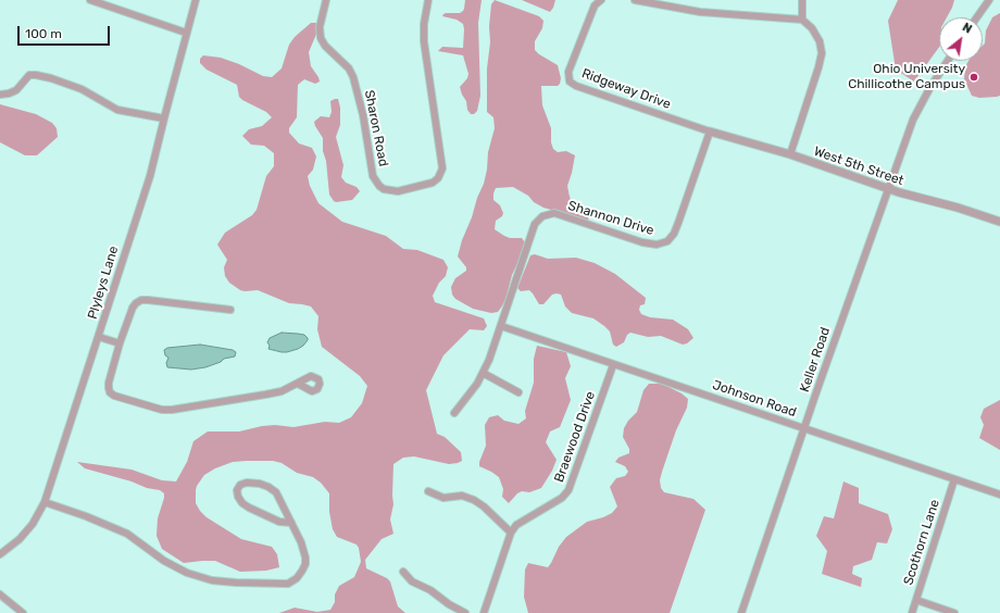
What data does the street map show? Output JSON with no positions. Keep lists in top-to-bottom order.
{
  "streets": {
    "street": [
      "Ridgeway Drive",
      "Sharon Road",
      "West 5th Street",
      "Shannon Drive",
      "Plyleys Lane",
      "Keller Road",
      "Johnson Road",
      "Braewood Drive",
      "Scothorn Lane"
    ]
  },
  "crossings": [
    ["Ridgeway Drive", "West 5th Street"],
    ["Ridgeway Drive", "Shannon Drive"],
    ["West 5th Street", "Shannon Drive"],
    ["West 5th Street", "Keller Road"],
    ["Shannon Drive", "Johnson Road"],
    ["Keller Road", "Johnson Road"],
    ["Johnson Road", "Braewood Drive"],
    ["Johnson Road", "Scothorn Lane"]
  ],
  "places": ["Ohio University Chillicothe Campus"],
  "scale_bar": "100 m",
  "north": "top right"
}
